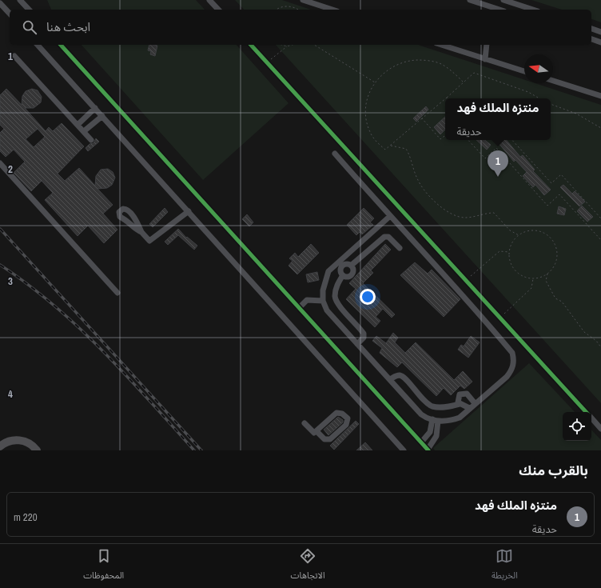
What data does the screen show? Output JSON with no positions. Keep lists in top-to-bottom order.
{
  "north": "left",
  "page": {
    "search": "ابحث هنا",
    "popup": ["منتزه الملك فهد", "حديقة"],
    "pins": "1",
    "heading": "بالقرب منك",
    "list": [
      {
        "mark": "1",
        "name": "منتزه الملك فهد",
        "note": "حديقة",
        "value": "220 m"
      }
    ],
    "nav": ["الخريطة", "الاتجاهات", "المحفوظات"]
  },
  "grid": {
    "rows": [
      "1",
      "2",
      "3",
      "4"
    ]
  }
}
